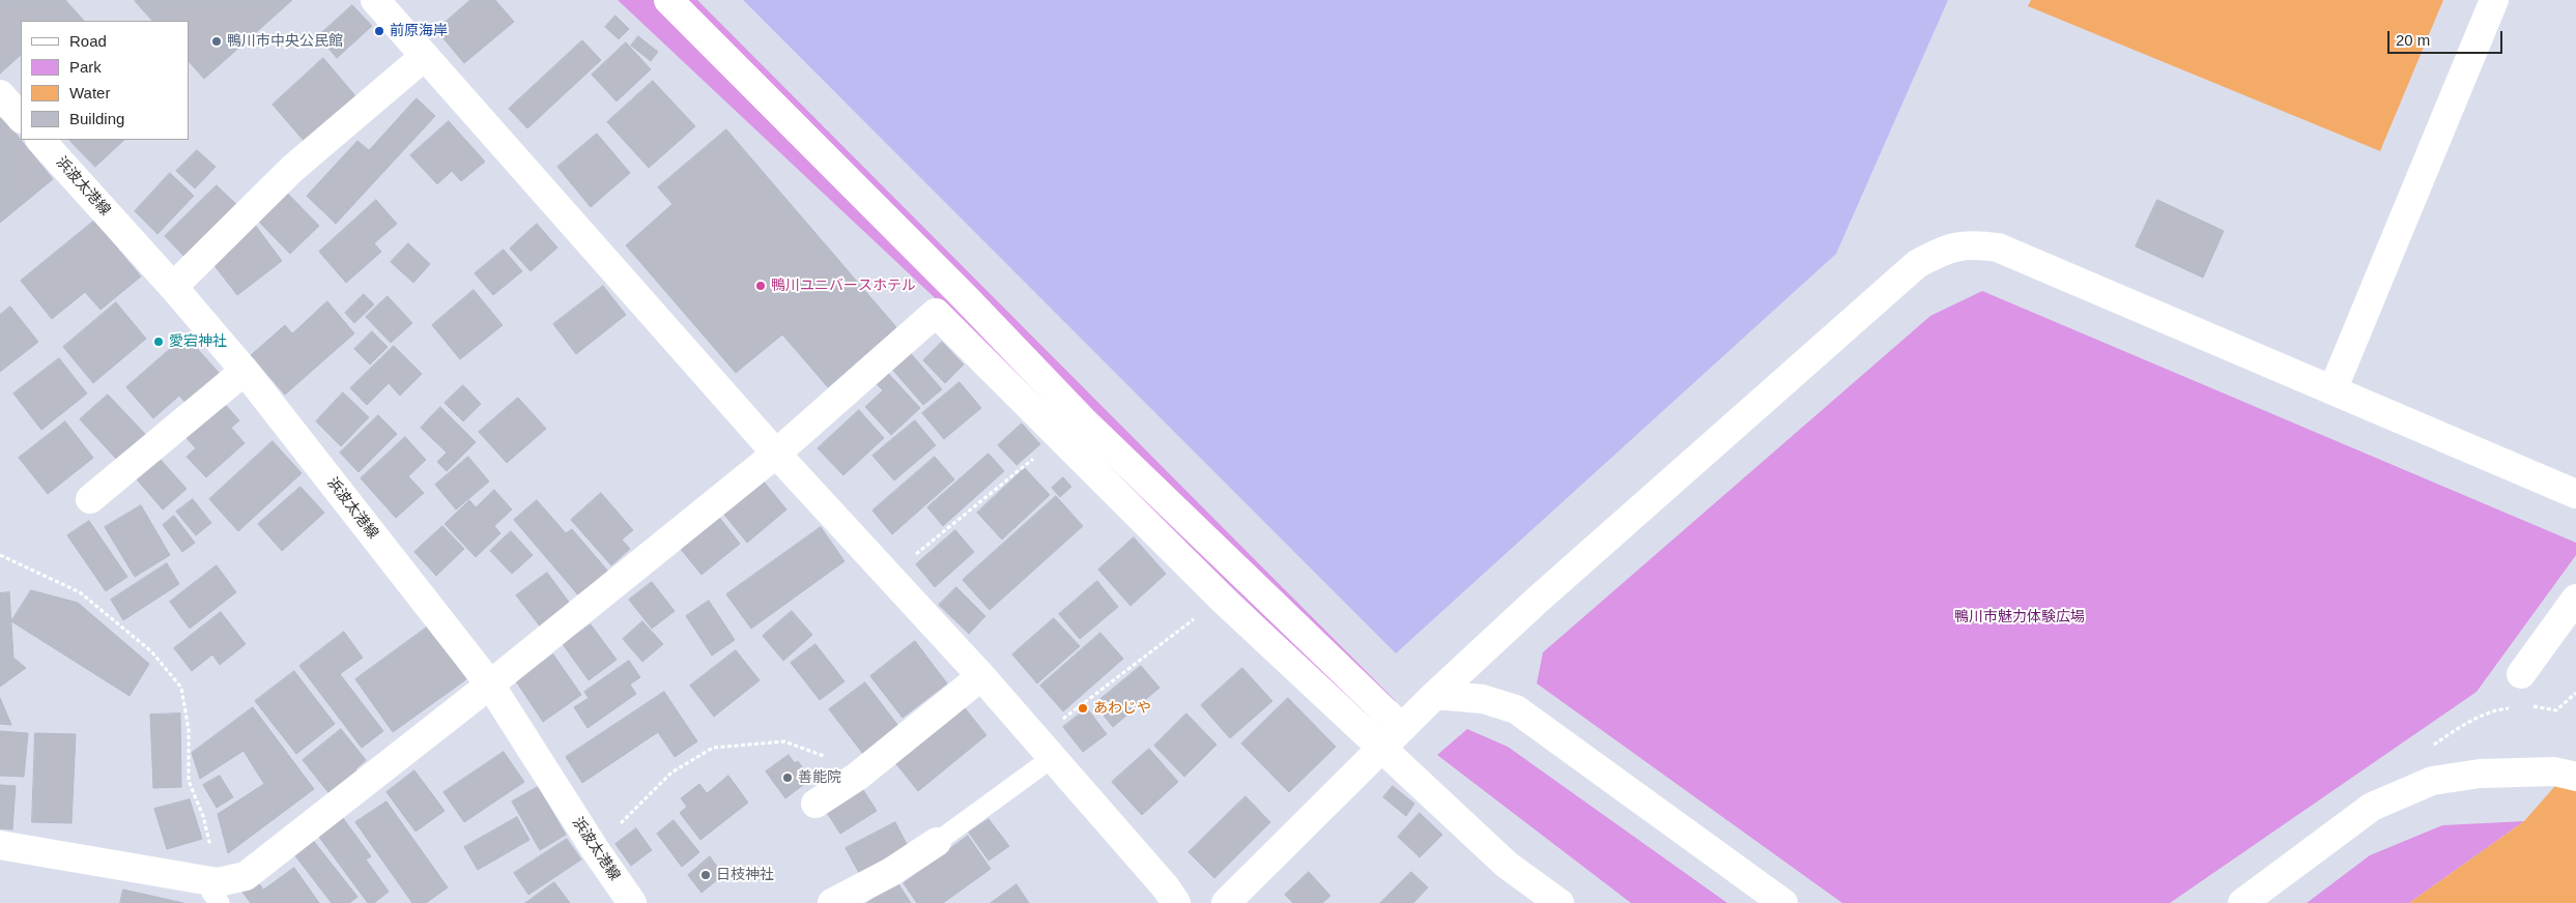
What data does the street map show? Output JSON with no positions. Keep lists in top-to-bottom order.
{
  "streets": {
    "street": ["浜波太港線"]
  },
  "parks": ["鴨川市魅力体験広場"],
  "places": [
    "前原海岸",
    "鴨川市中央公民館",
    "鴨川ユニバースホテル",
    "愛宕神社",
    "あわじや",
    "善能院",
    "日枝神社"
  ],
  "legend": [
    "Road",
    "Park",
    "Water",
    "Building"
  ],
  "scale_bar": "20 m"
}
